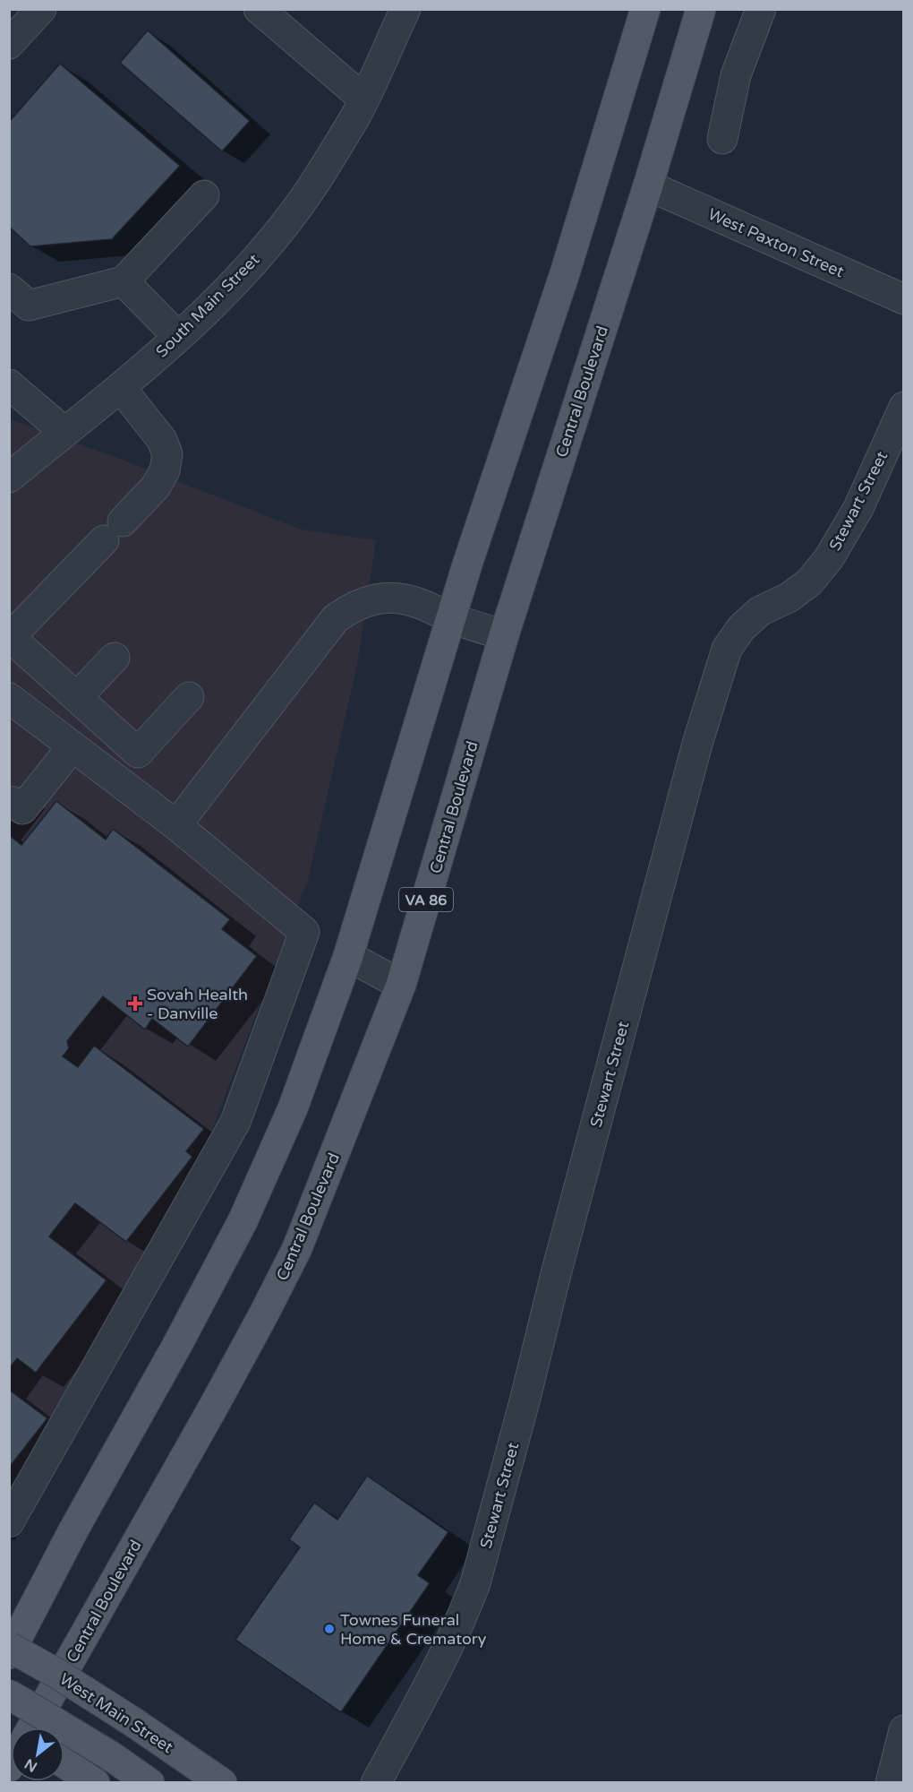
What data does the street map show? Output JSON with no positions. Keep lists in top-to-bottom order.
{
  "streets": {
    "main road": ["Central Boulevard", "VA 86", "West Main Street"],
    "street": ["West Paxton Street", "South Main Street", "Stewart Street"]
  },
  "crossings": [
    ["West Paxton Street", "Central Boulevard"]
  ],
  "places": {
    "health": ["Sovah Health - Danville"],
    "other": ["Townes Funeral Home & Crematory"]
  },
  "north": "bottom left"
}
